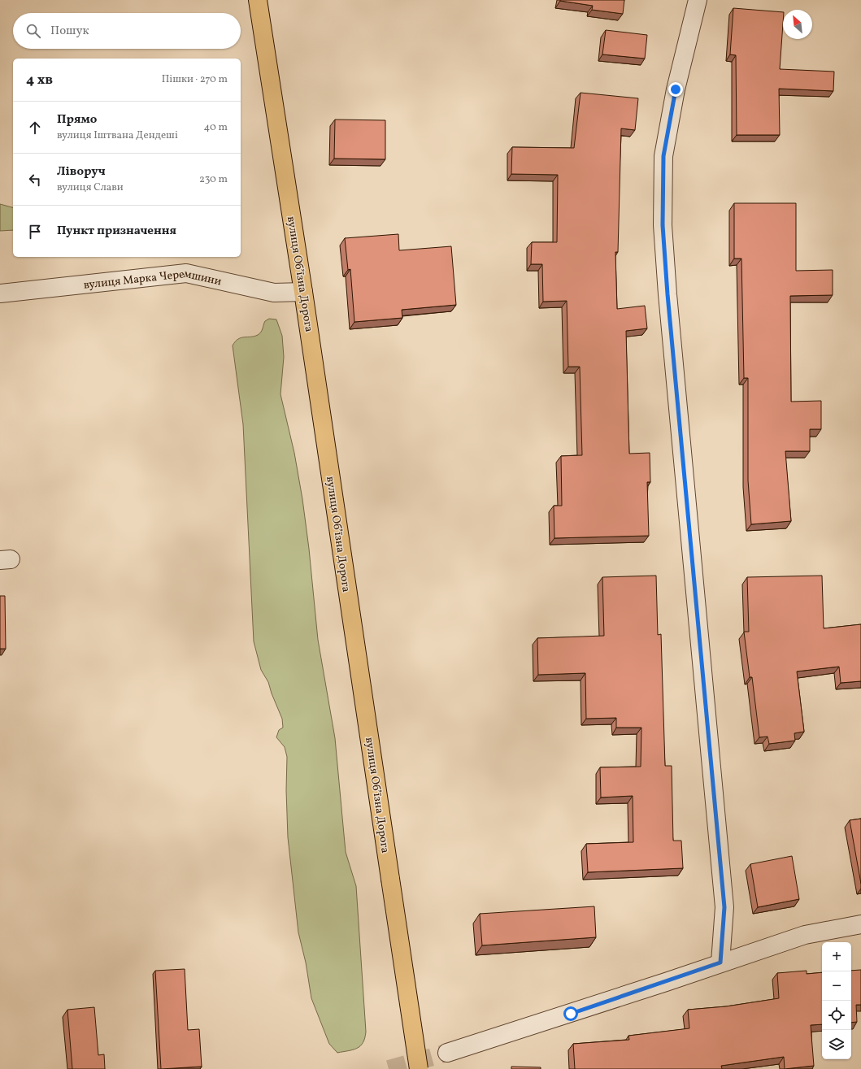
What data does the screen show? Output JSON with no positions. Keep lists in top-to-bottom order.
{
  "streets": {
    "highway": ["вулиця Обʼїзна Дорога"],
    "street": ["вулиця Марка Черемшини"]
  },
  "crossings": [
    ["вулиця Обʼїзна Дорога", "вулиця Марка Черемшини"]
  ],
  "north": "top left",
  "page": {
    "search": "Пошук",
    "heading": ["4 хв", "Пішки · 270 m"],
    "list": [
      ["Прямо", "вулиця Іштвана Дендеші", "40 m"],
      ["Ліворуч", "вулиця Слави", "230 m"],
      "Пункт призначення"
    ],
    "map_buttons": ["+", "−"]
  }
}
